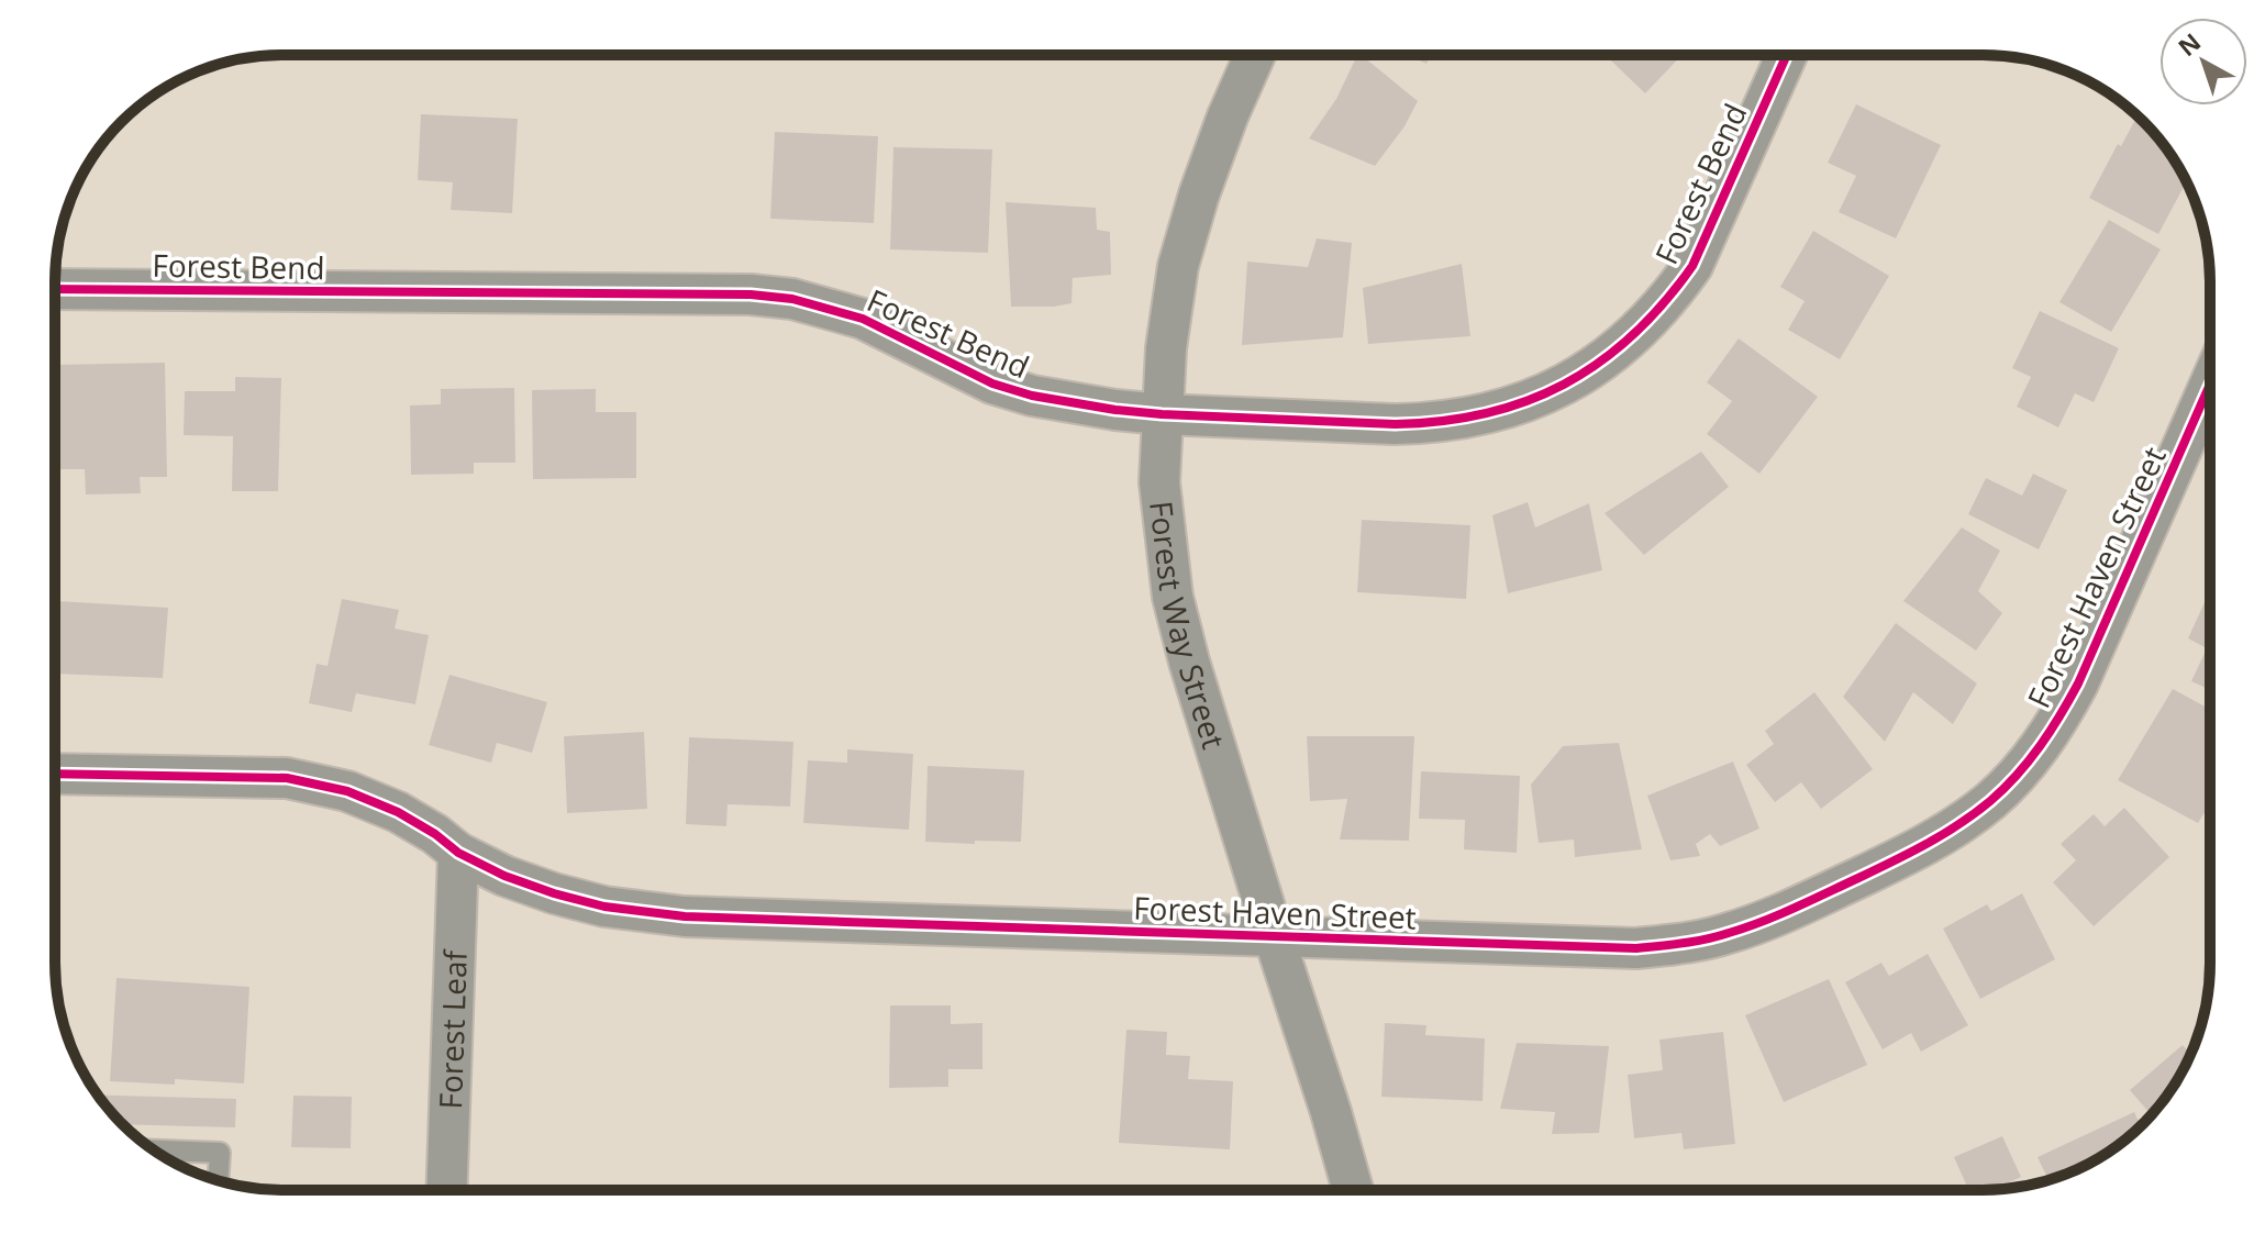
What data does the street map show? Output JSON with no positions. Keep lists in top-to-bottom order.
{
  "streets": {
    "street": [
      "Forest Bend",
      "Forest Haven Street",
      "Forest Way Street",
      "Forest Leaf"
    ]
  },
  "crossings": [
    ["Forest Bend", "Forest Way Street"],
    ["Forest Haven Street", "Forest Way Street"],
    ["Forest Haven Street", "Forest Leaf"]
  ],
  "north": "top left"
}
